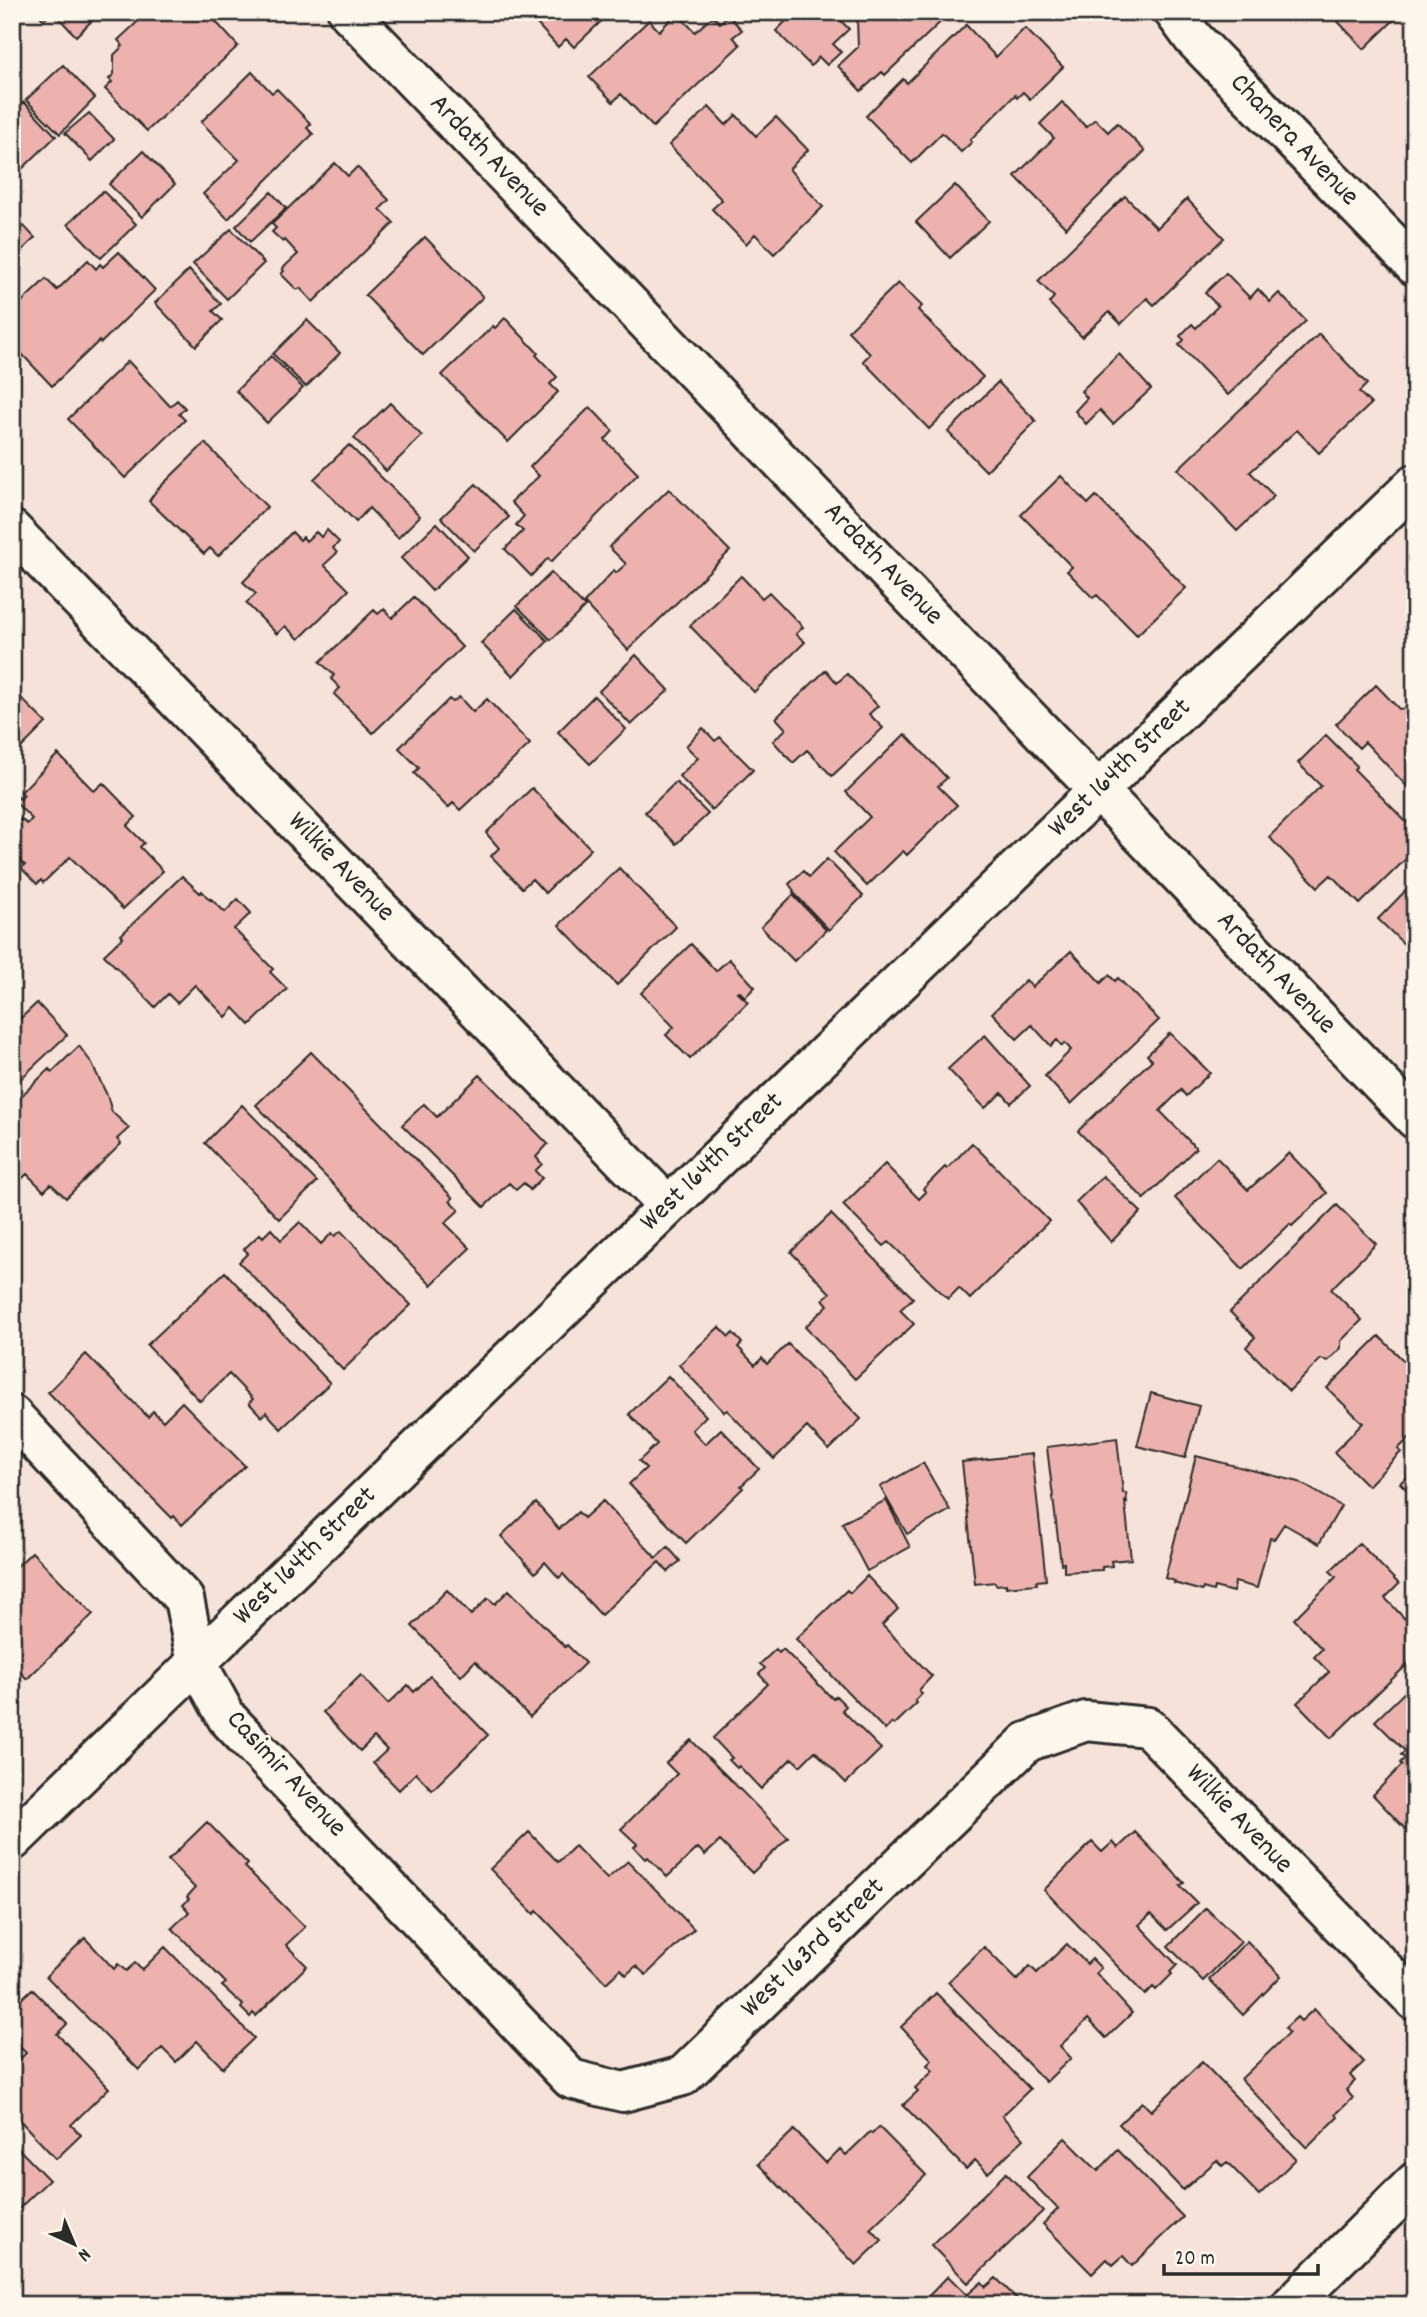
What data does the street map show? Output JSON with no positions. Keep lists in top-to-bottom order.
{
  "streets": {
    "street": [
      "Chanera Avenue",
      "Ardath Avenue",
      "West 164th Street",
      "Wilkie Avenue",
      "Casimir Avenue",
      "West 163rd Street"
    ]
  },
  "crossings": [
    ["Ardath Avenue", "West 164th Street"],
    ["West 164th Street", "Wilkie Avenue"],
    ["West 164th Street", "Casimir Avenue"],
    ["Wilkie Avenue", "West 163rd Street"],
    ["Casimir Avenue", "West 163rd Street"]
  ],
  "scale_bar": "20 m",
  "north": "bottom right"
}
